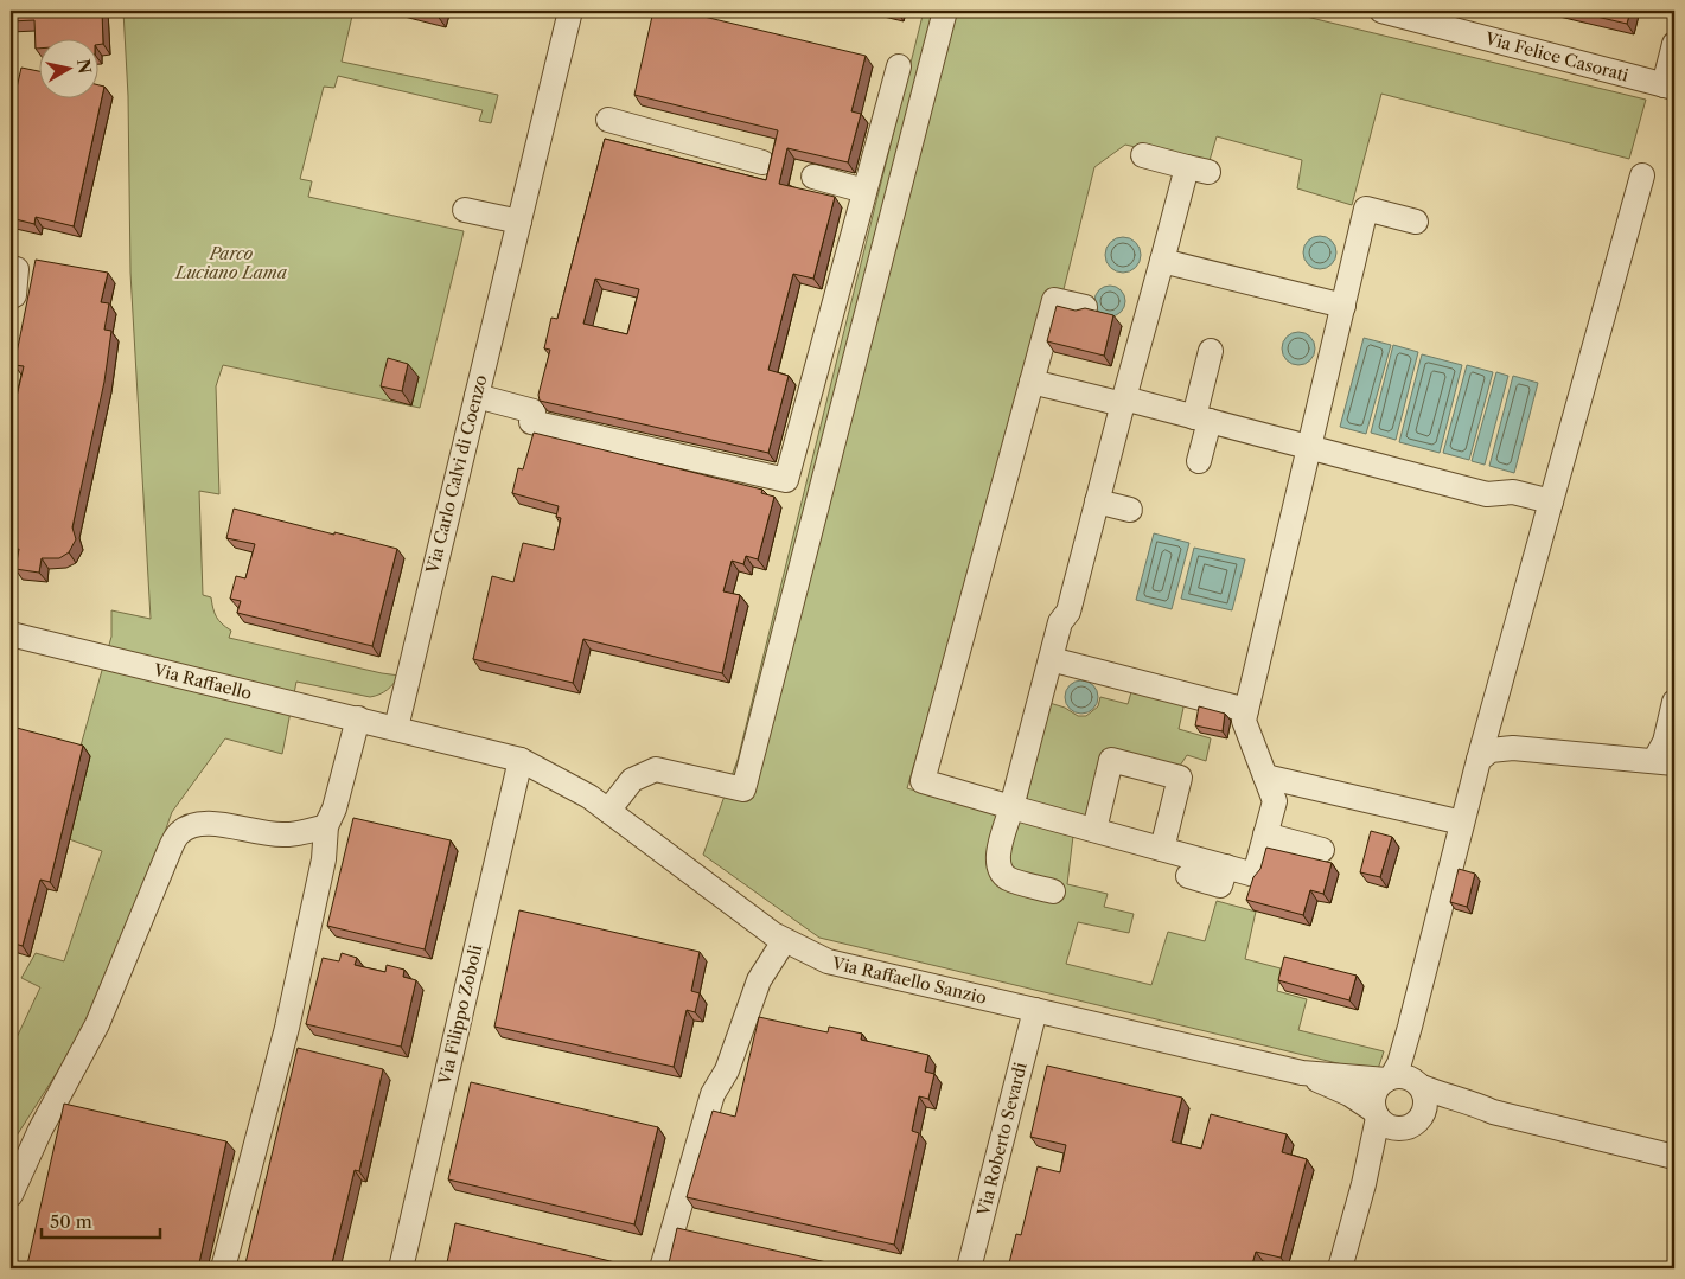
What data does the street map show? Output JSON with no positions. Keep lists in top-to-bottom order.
{
  "streets": {
    "street": [
      "Via Felice Casorati",
      "Via Carlo Calvi di Coenzo",
      "Via Raffaello",
      "Via Raffaello Sanzio",
      "Via Filippo Zoboli",
      "Via Roberto Sevardi"
    ]
  },
  "crossings": [
    ["Via Carlo Calvi di Coenzo", "Via Raffaello"],
    ["Via Carlo Calvi di Coenzo", "Via Raffaello Sanzio"],
    ["Via Raffaello", "Via Raffaello Sanzio"],
    ["Via Raffaello Sanzio", "Via Filippo Zoboli"],
    ["Via Raffaello Sanzio", "Via Roberto Sevardi"]
  ],
  "parks": ["Parco Luciano Lama"],
  "scale_bar": "50 m",
  "north": "right"
}
